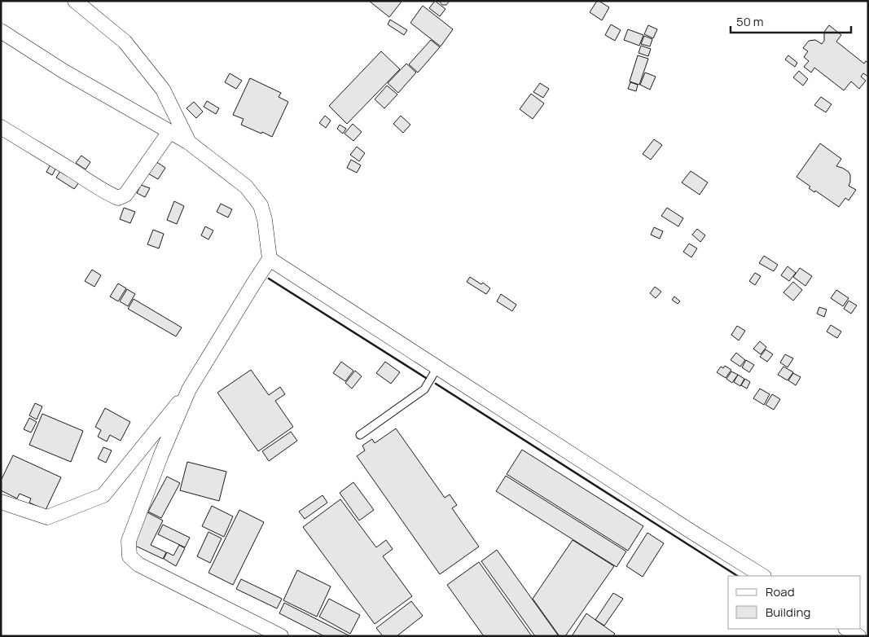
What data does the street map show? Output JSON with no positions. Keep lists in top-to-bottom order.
{
  "legend": ["Road", "Building"],
  "scale_bar": "50 m"
}
